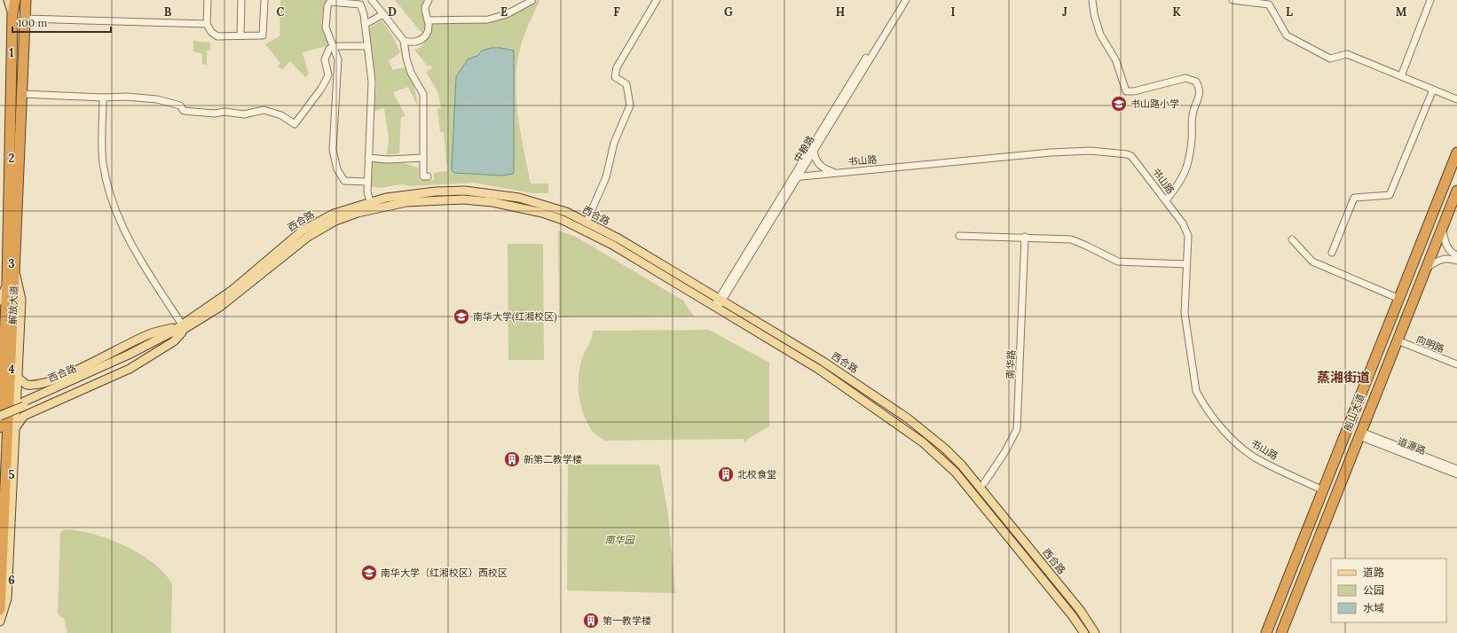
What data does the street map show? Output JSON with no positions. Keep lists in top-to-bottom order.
{
  "streets": {
    "highway": ["解放大道", "船山大道"],
    "main road": ["西合路"],
    "street": [
      "中粮路",
      "书山路",
      "向明路",
      "南华路",
      "道源路"
    ]
  },
  "crossings": [
    ["中粮路", "书山路"],
    ["中粮路", "西合路"],
    ["书山路", "船山大道"],
    ["向明路", "船山大道"],
    ["船山大道", "道源路"]
  ],
  "districts": ["蒸湘街道"],
  "parks": ["南华园"],
  "places": {
    "school or university": ["书山路小学", "南华大学(红湘校区)", "南华大学（红湘校区）西校区"],
    "building": ["新第二教学楼", "北校食堂", "第一教学楼"]
  },
  "legend": ["道路", "公园", "水域"],
  "scale_bar": "100 m",
  "grid": {
    "columns": [
      "B",
      "C",
      "D",
      "E",
      "F",
      "G",
      "H",
      "I",
      "J",
      "K",
      "L",
      "M"
    ],
    "rows": [
      "1",
      "2",
      "3",
      "4",
      "5",
      "6"
    ]
  }
}
